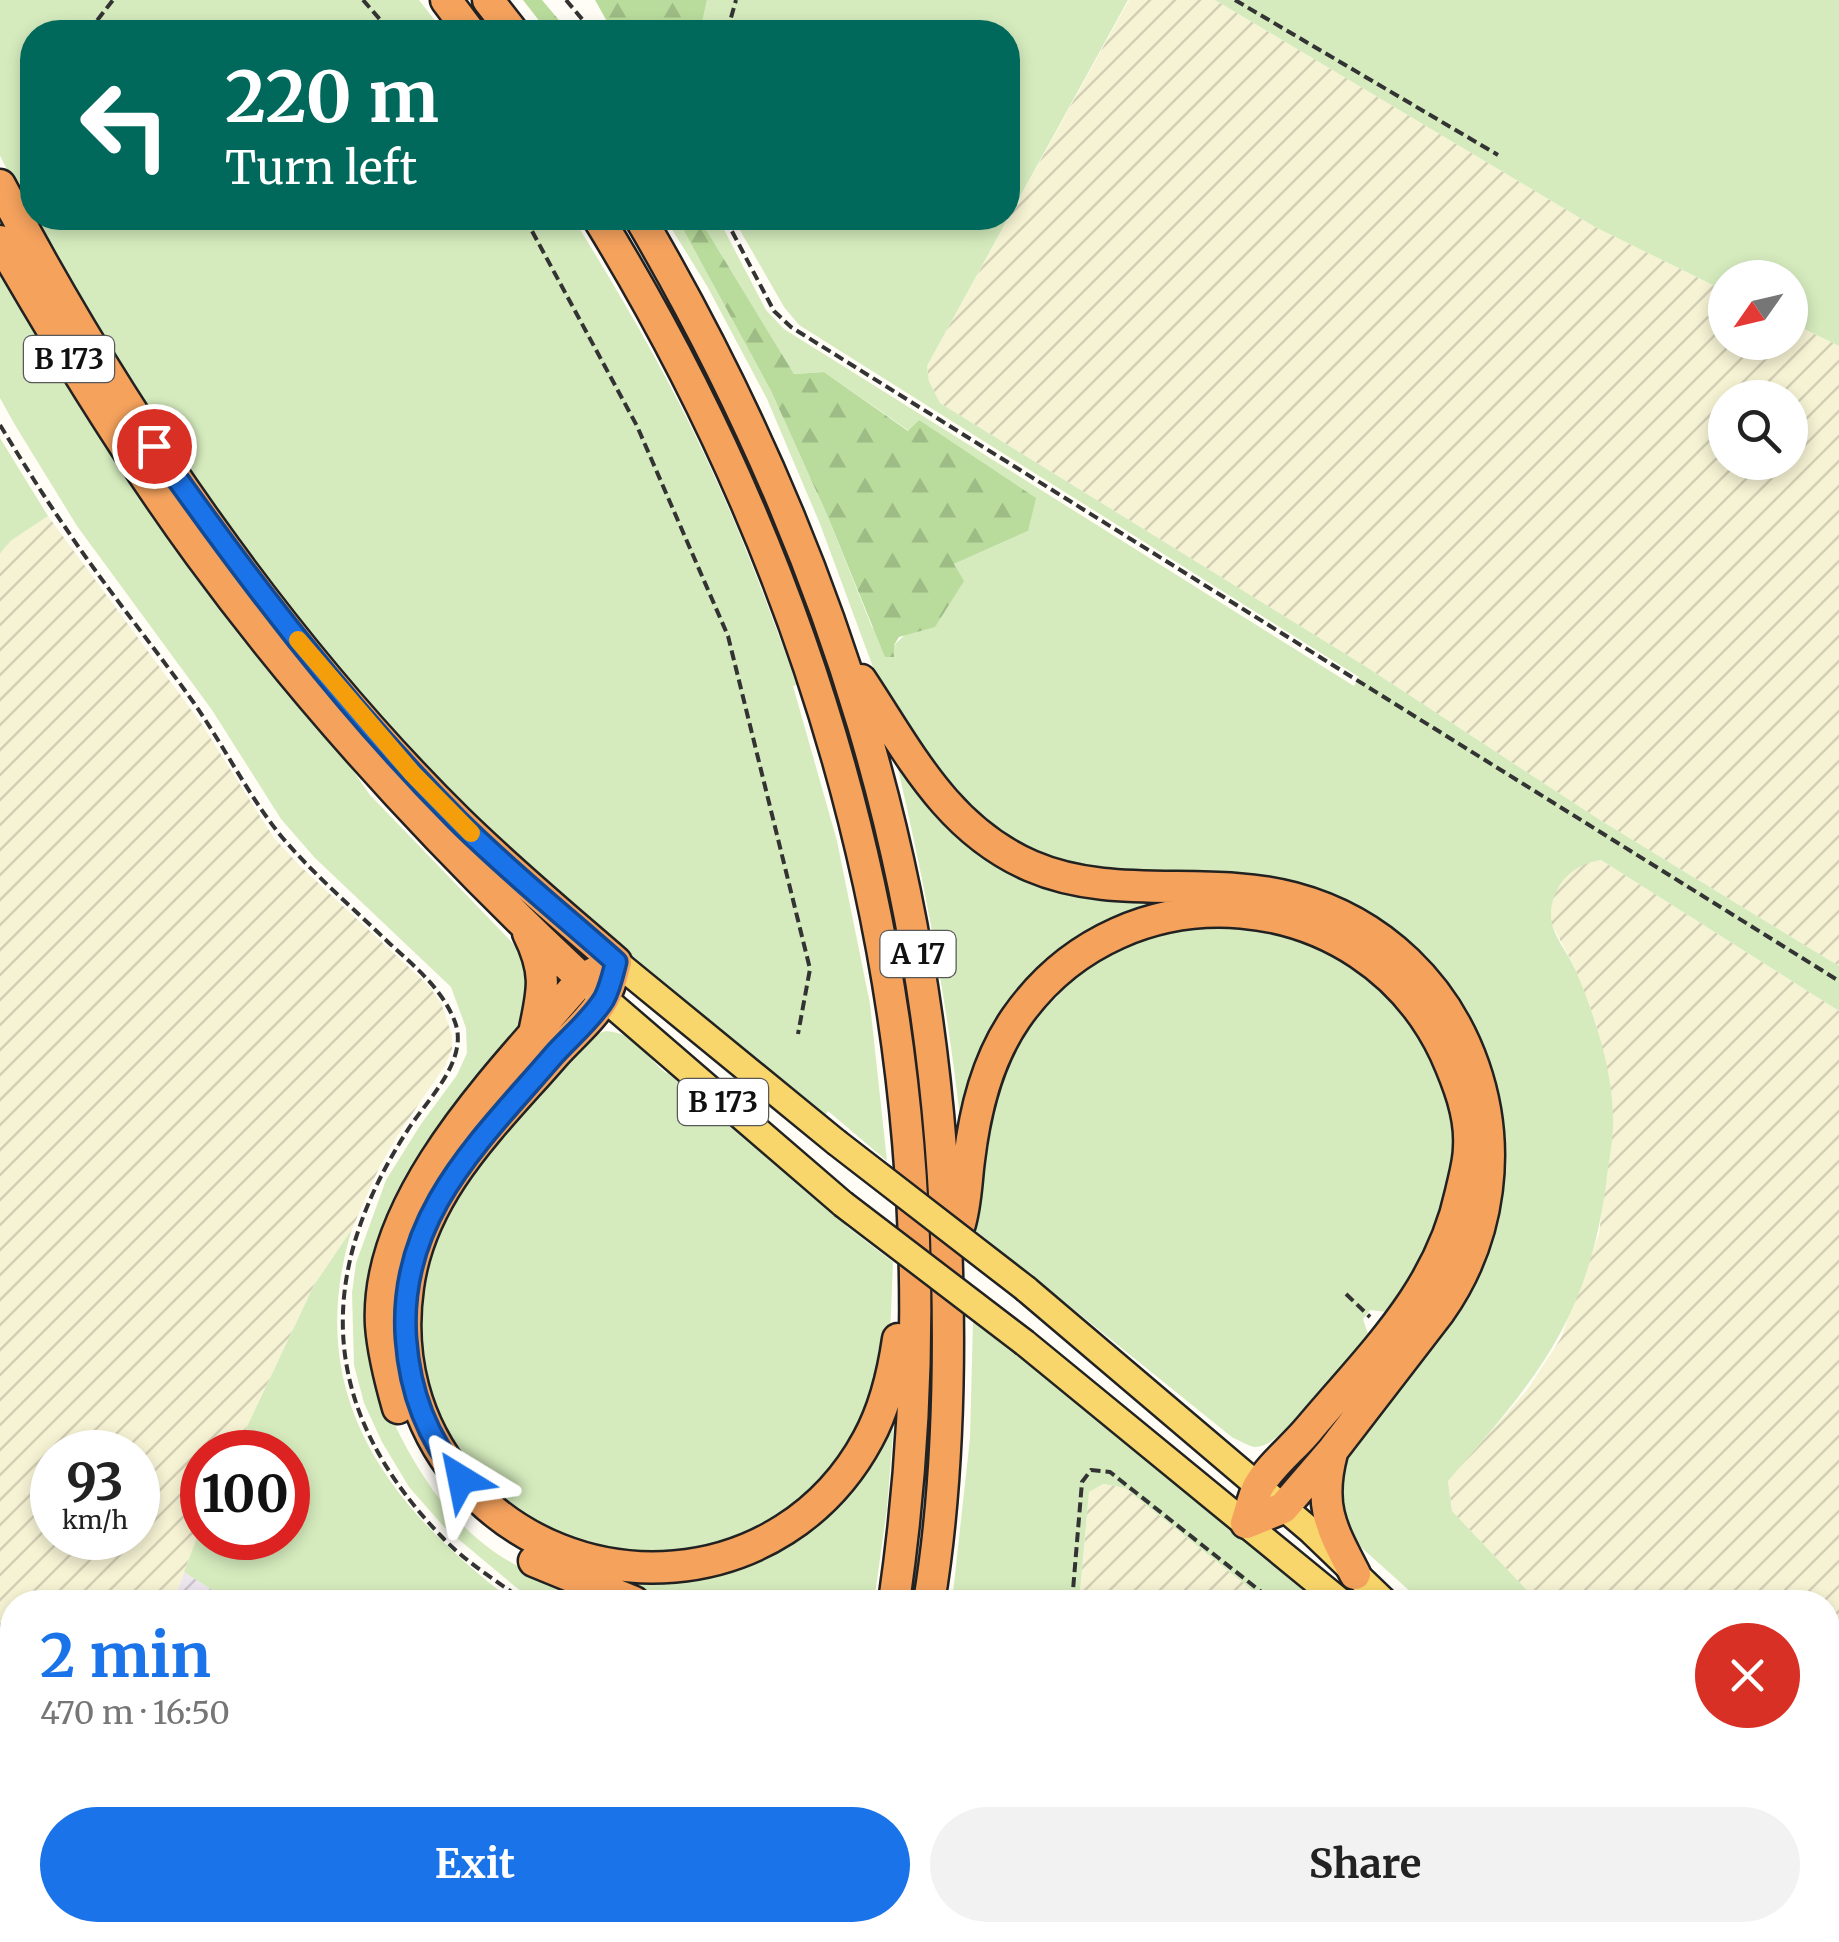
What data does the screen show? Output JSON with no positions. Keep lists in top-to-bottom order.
{
  "streets": {
    "highway": ["B 173", "A 17"]
  },
  "north": "bottom left",
  "page": {
    "turn": ["220 m", "Turn left"],
    "speed": "93 km/h",
    "limit": "100",
    "heading": ["2 min", "470 m · 16:50"],
    "buttons": ["Exit", "Share"]
  }
}
